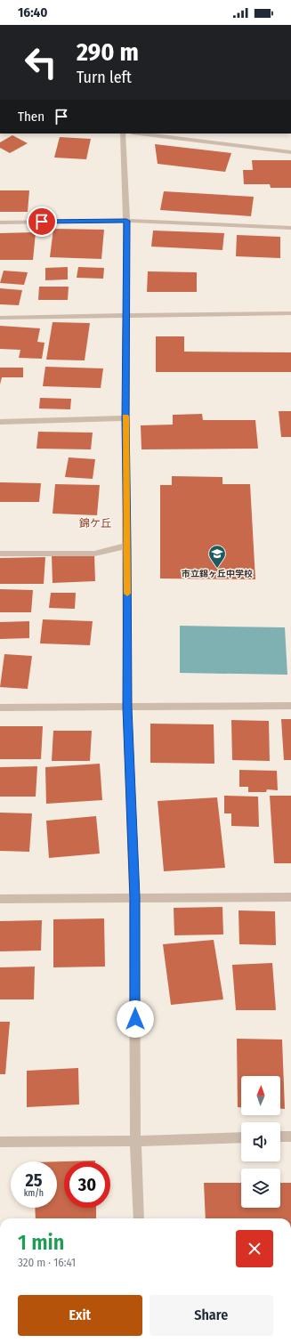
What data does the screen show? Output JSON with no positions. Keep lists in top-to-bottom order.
{
  "districts": ["錦ケ丘"],
  "places": {
    "school or university": ["市立錦ヶ丘中学校"]
  },
  "north": "top",
  "page": {
    "status": "16:40",
    "turn": ["290 m", "Turn left"],
    "then": "Then",
    "speed": "25 km/h",
    "limit": "30",
    "heading": ["1 min", "320 m · 16:41"],
    "buttons": ["Exit", "Share"]
  }
}
